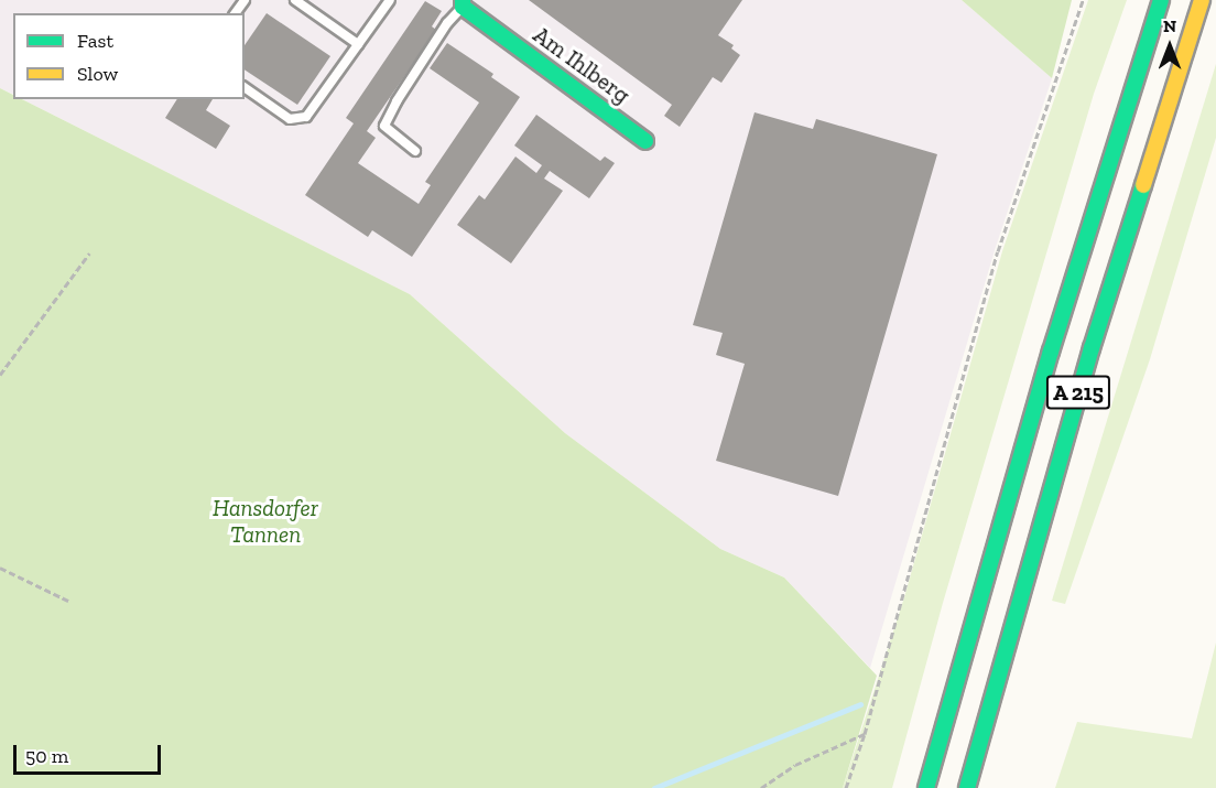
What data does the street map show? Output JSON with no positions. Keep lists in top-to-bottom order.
{
  "streets": {
    "main road": ["Am Ihlberg", "A 215"]
  },
  "parks": ["Hansdorfer Tannen"],
  "legend": ["Fast", "Slow"],
  "scale_bar": "50 m",
  "north": "top"
}
